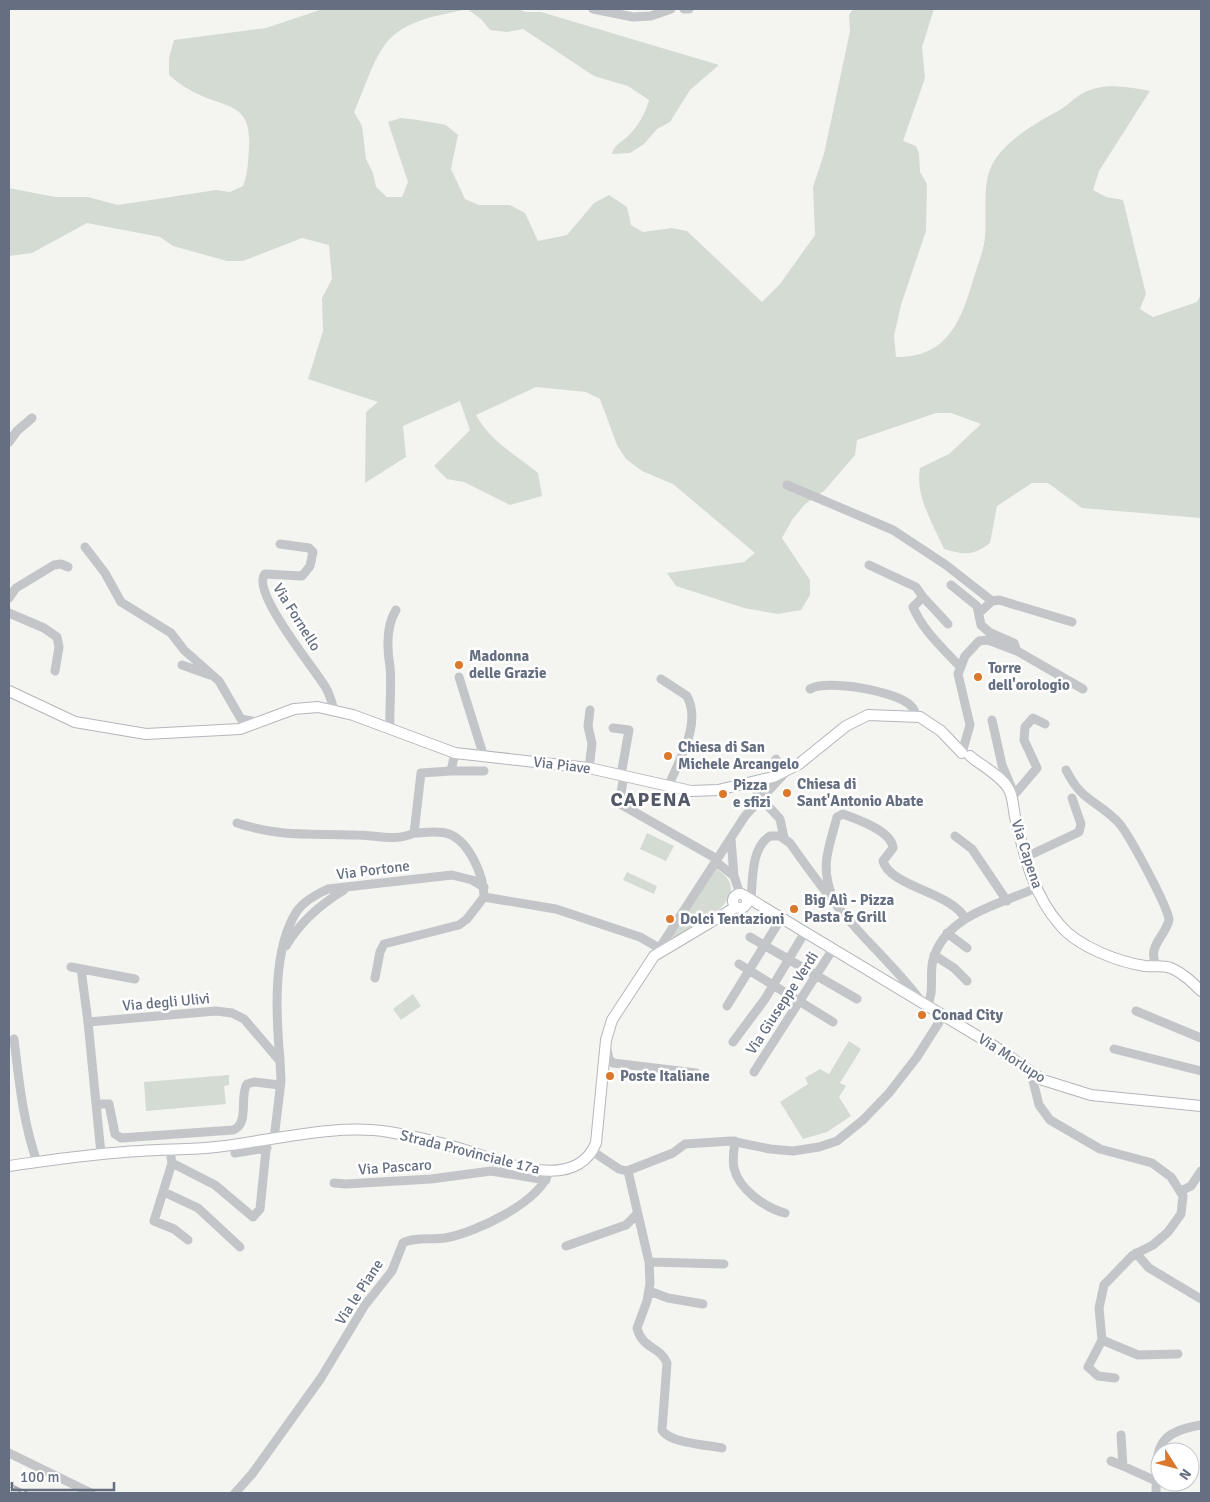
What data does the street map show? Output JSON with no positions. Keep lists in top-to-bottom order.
{
  "streets": {
    "main road": [
      "Via Piave",
      "Via Capena",
      "Via Morlupo",
      "Strada Provinciale 17a"
    ],
    "street": [
      "Via Fornello",
      "Via Portone",
      "Via degli Ulivi",
      "Via Giuseppe Verdi",
      "Via Pascaro",
      "Via le Piane"
    ]
  },
  "crossings": [
    ["Via Fornello", "Via Piave"],
    ["Via Portone", "Via degli Ulivi"],
    ["Via Giuseppe Verdi", "Via Morlupo"],
    ["Strada Provinciale 17a", "Via Pascaro"],
    ["Strada Provinciale 17a", "Via le Piane"],
    ["Via Pascaro", "Via le Piane"]
  ],
  "districts": ["CAPENA"],
  "places": [
    "Madonna delle Grazie",
    "Torre dell'orologio",
    "Chiesa di San Michele Arcangelo",
    "Chiesa di Sant'Antonio Abate",
    "Pizza e sfizi",
    "Big Alì - Pizza Pasta & Grill",
    "Dolci Tentazioni",
    "Conad City",
    "Poste Italiane"
  ],
  "scale_bar": "100 m",
  "north": "bottom right"
}
